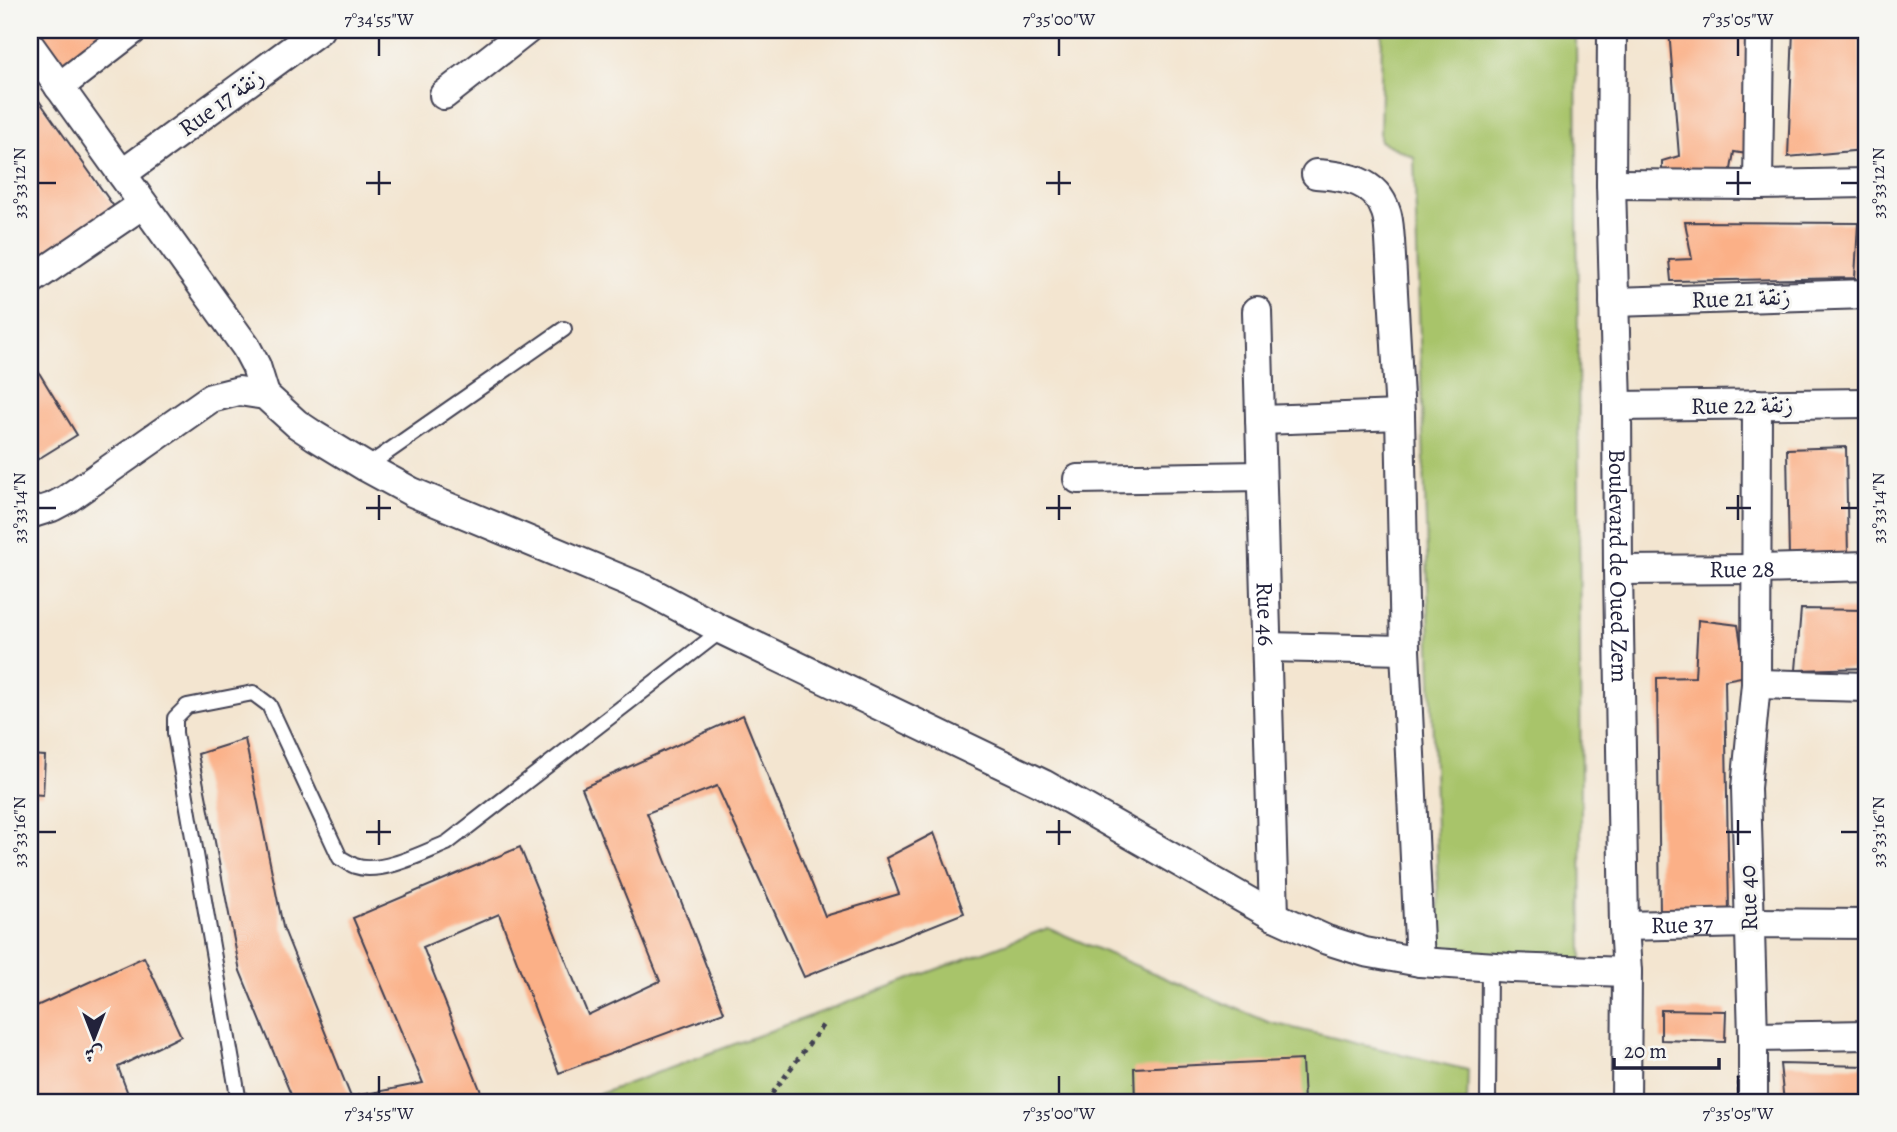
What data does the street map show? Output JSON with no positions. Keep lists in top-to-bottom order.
{
  "streets": {
    "street": [
      "Rue 17 زنقة",
      "Rue 21 زنقة",
      "Rue 22 زنقة",
      "Boulevard de Oued Zem",
      "Rue 28",
      "Rue 46",
      "Rue 40",
      "Rue 37"
    ]
  },
  "crossings": [
    ["Rue 21 زنقة", "Boulevard de Oued Zem"],
    ["Rue 22 زنقة", "Boulevard de Oued Zem"],
    ["Rue 22 زنقة", "Rue 40"],
    ["Boulevard de Oued Zem", "Rue 28"],
    ["Boulevard de Oued Zem", "Rue 37"],
    ["Rue 28", "Rue 40"],
    ["Rue 40", "Rue 37"]
  ],
  "scale_bar": "20 m",
  "north": "bottom",
  "coordinates": [
    "7°34'55\"W",
    "7°35'00\"W",
    "7°35'05\"W",
    "33°33'12\"N",
    "33°33'14\"N",
    "33°33'16\"N"
  ]
}
